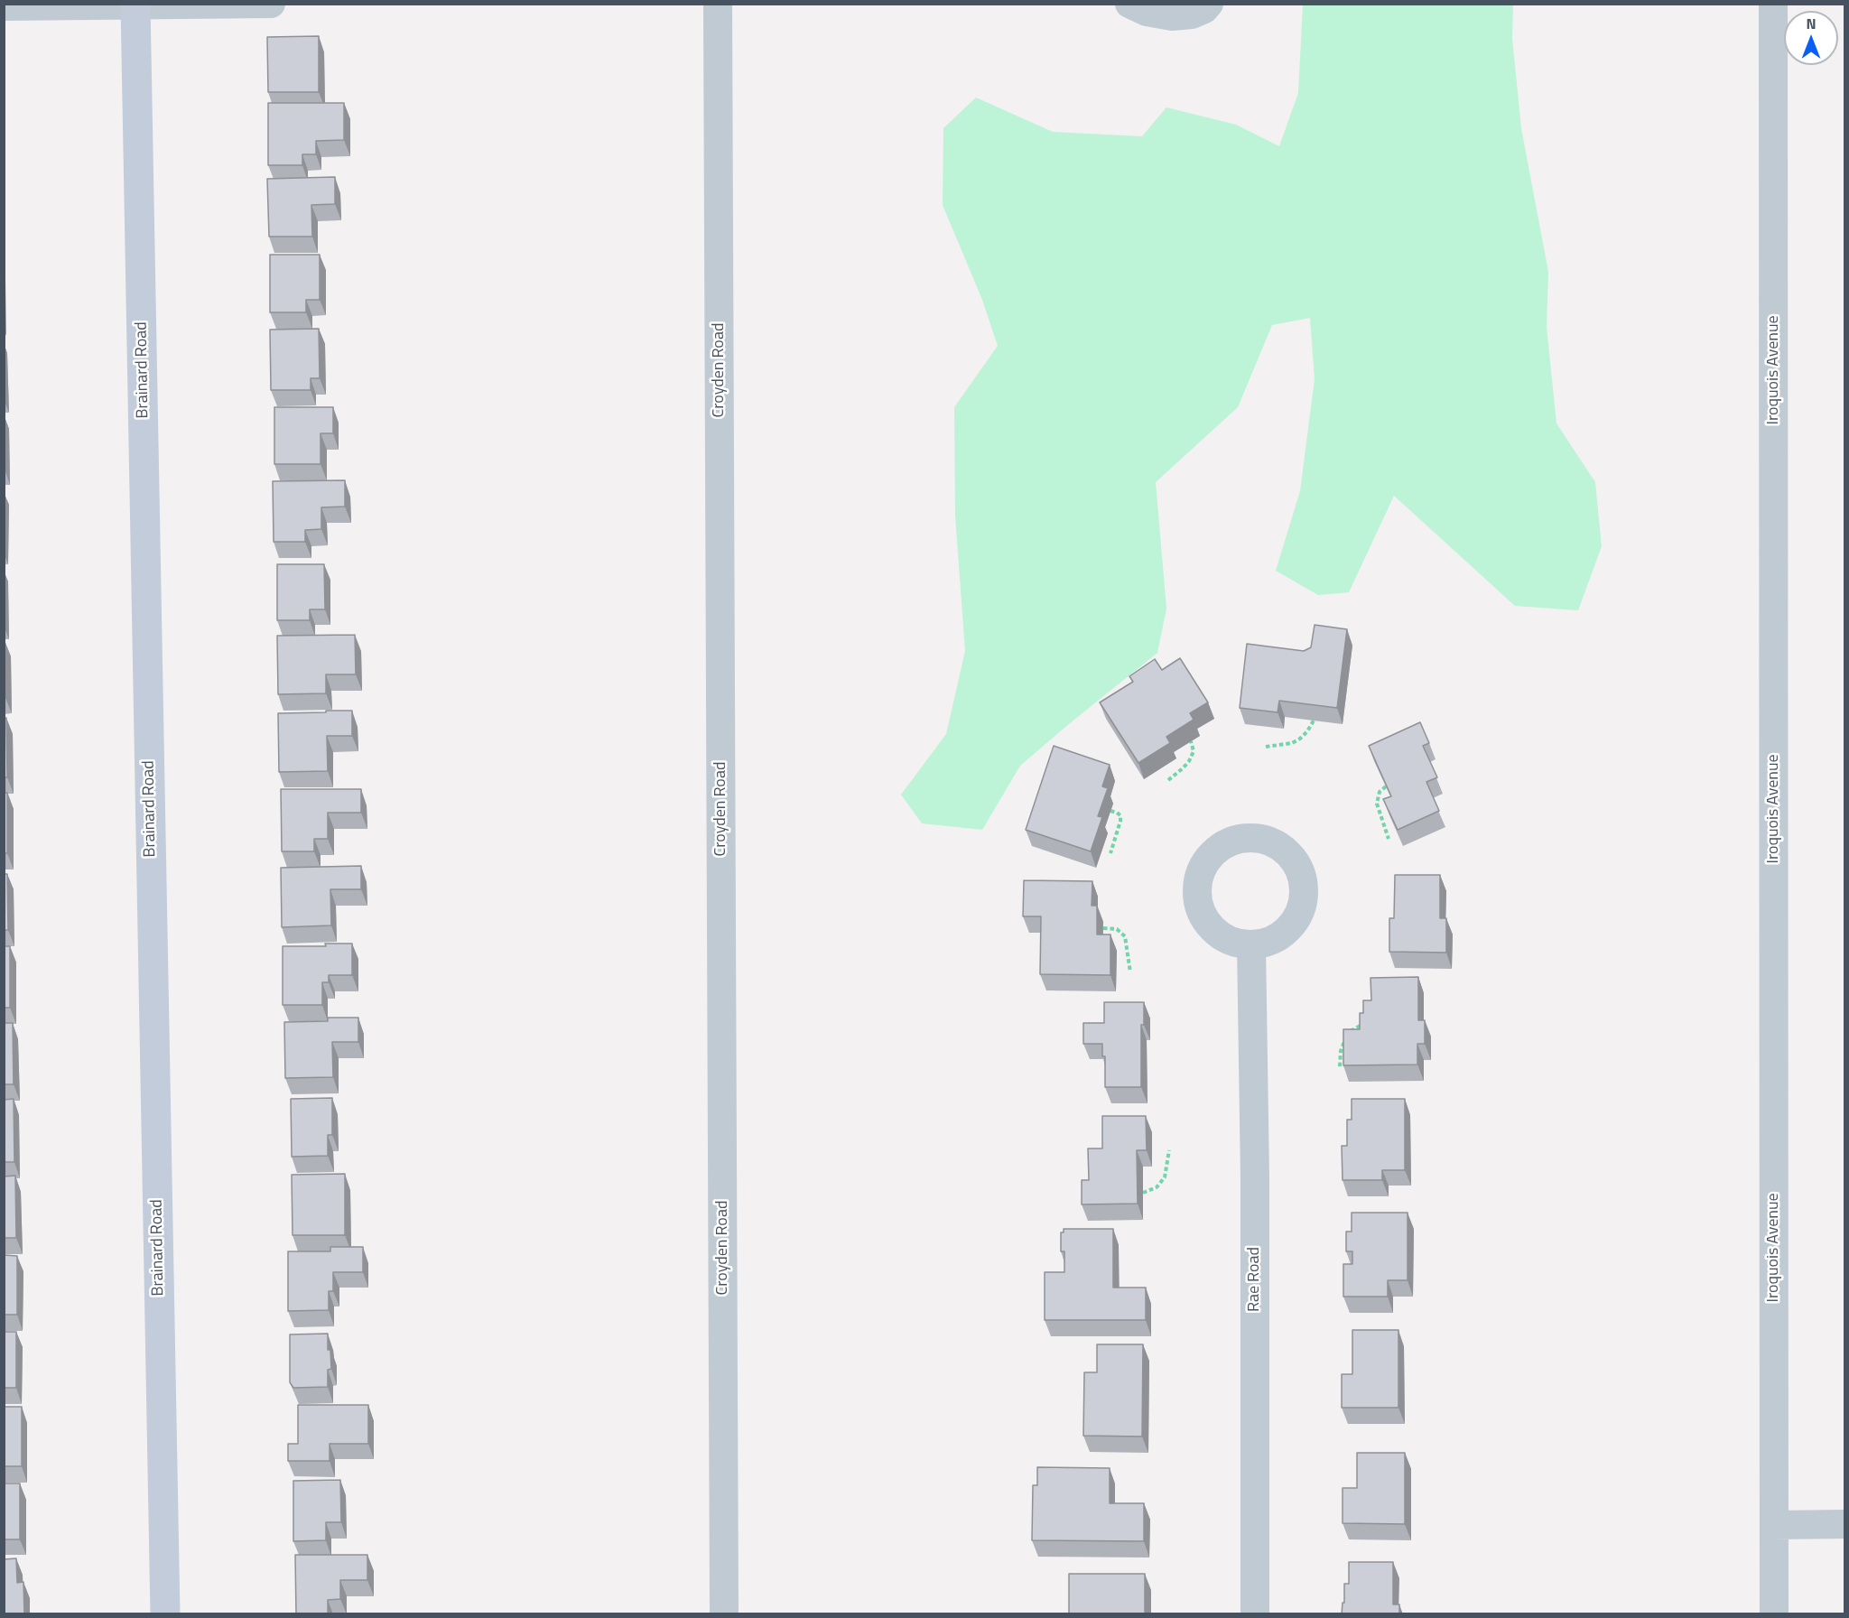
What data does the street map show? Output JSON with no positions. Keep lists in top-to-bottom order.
{
  "streets": {
    "street": [
      "Brainard Road",
      "Croyden Road",
      "Iroquois Avenue",
      "Rae Road"
    ]
  },
  "north": "top"
}
